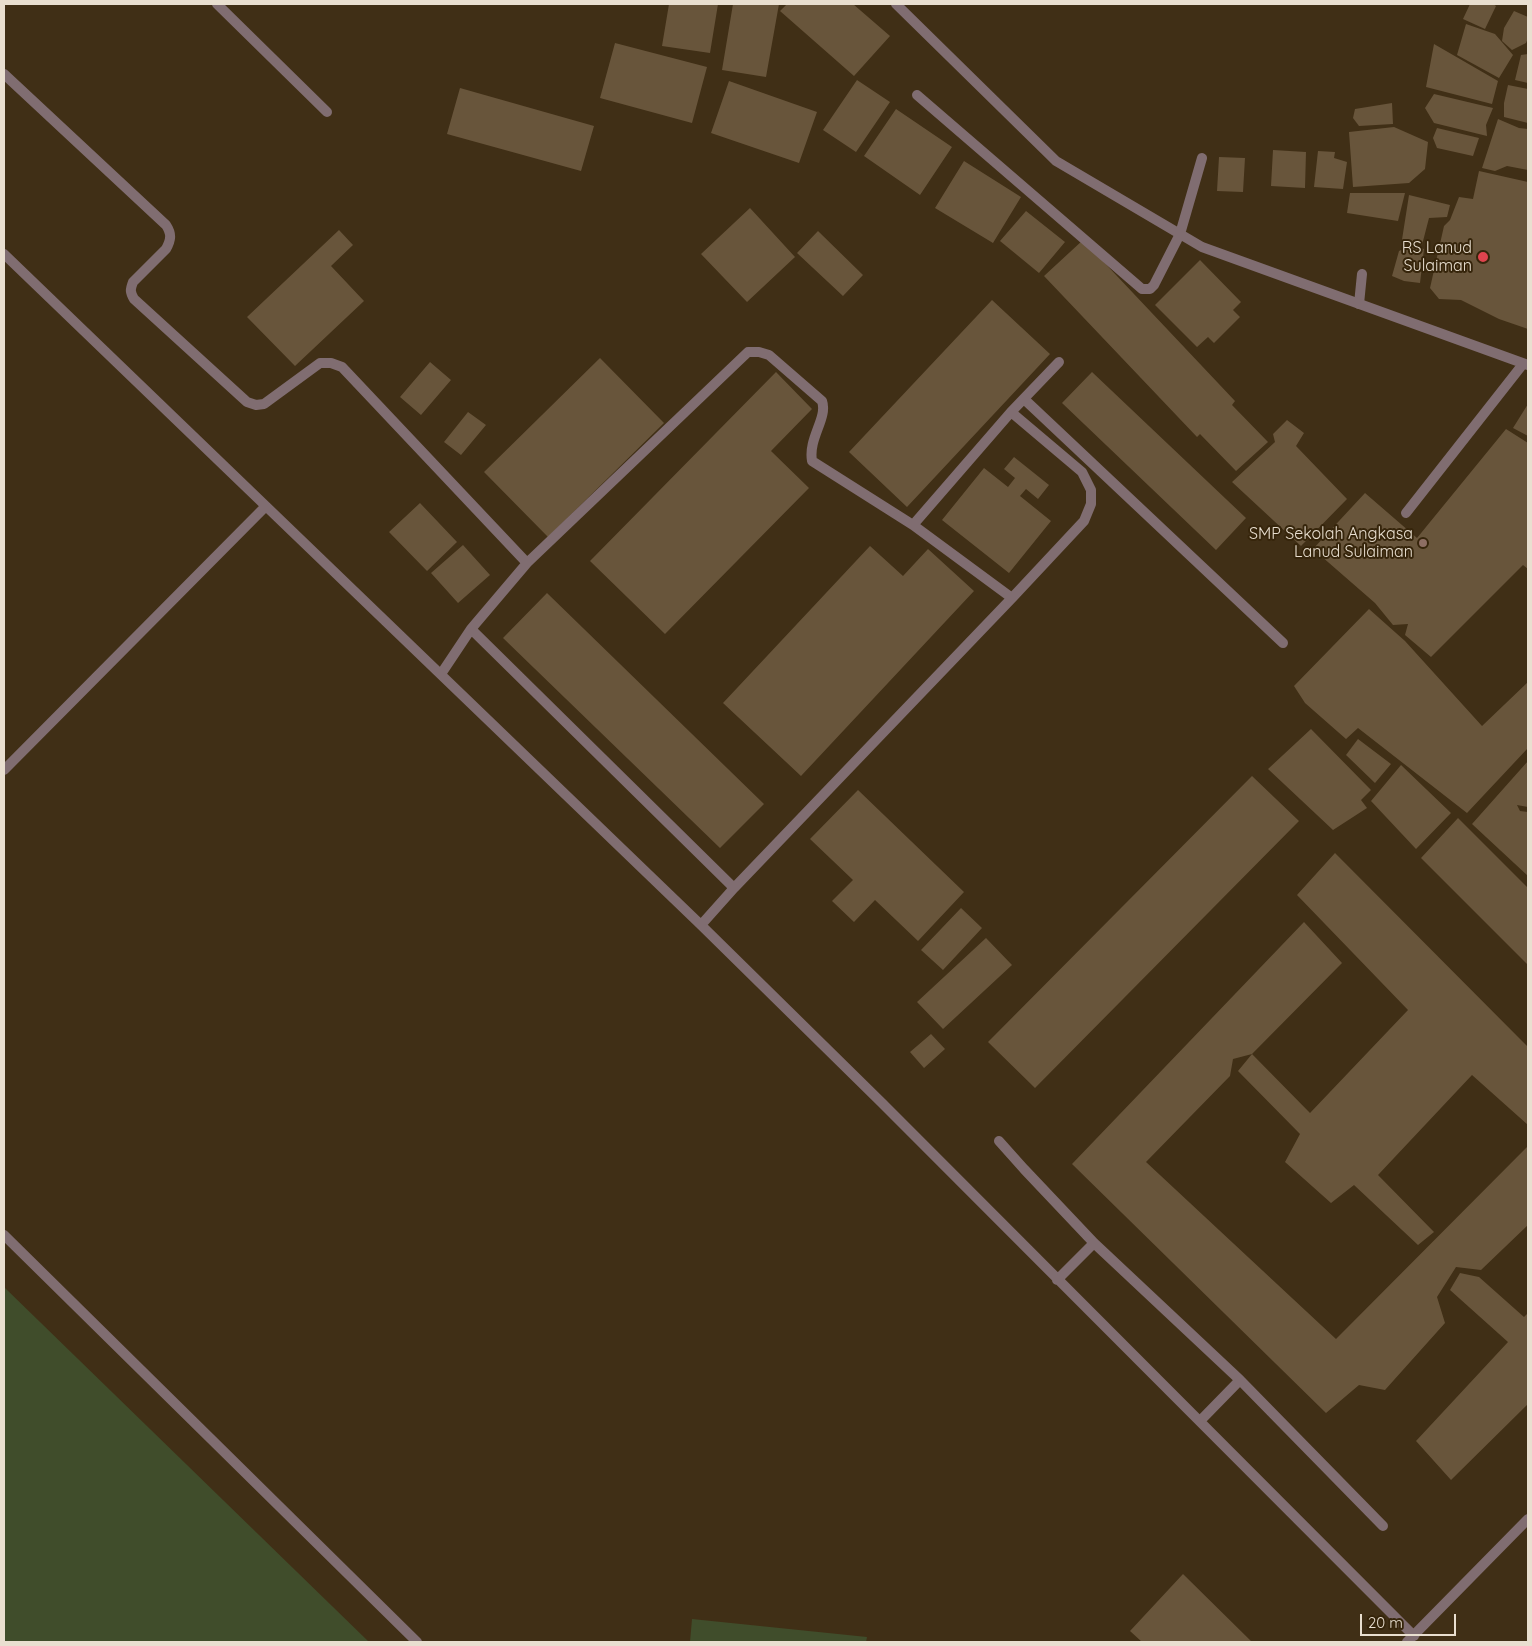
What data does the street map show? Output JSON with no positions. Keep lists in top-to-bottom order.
{
  "places": ["RS Lanud Sulaiman", "SMP Sekolah Angkasa Lanud Sulaiman"],
  "scale_bar": "20 m"
}
